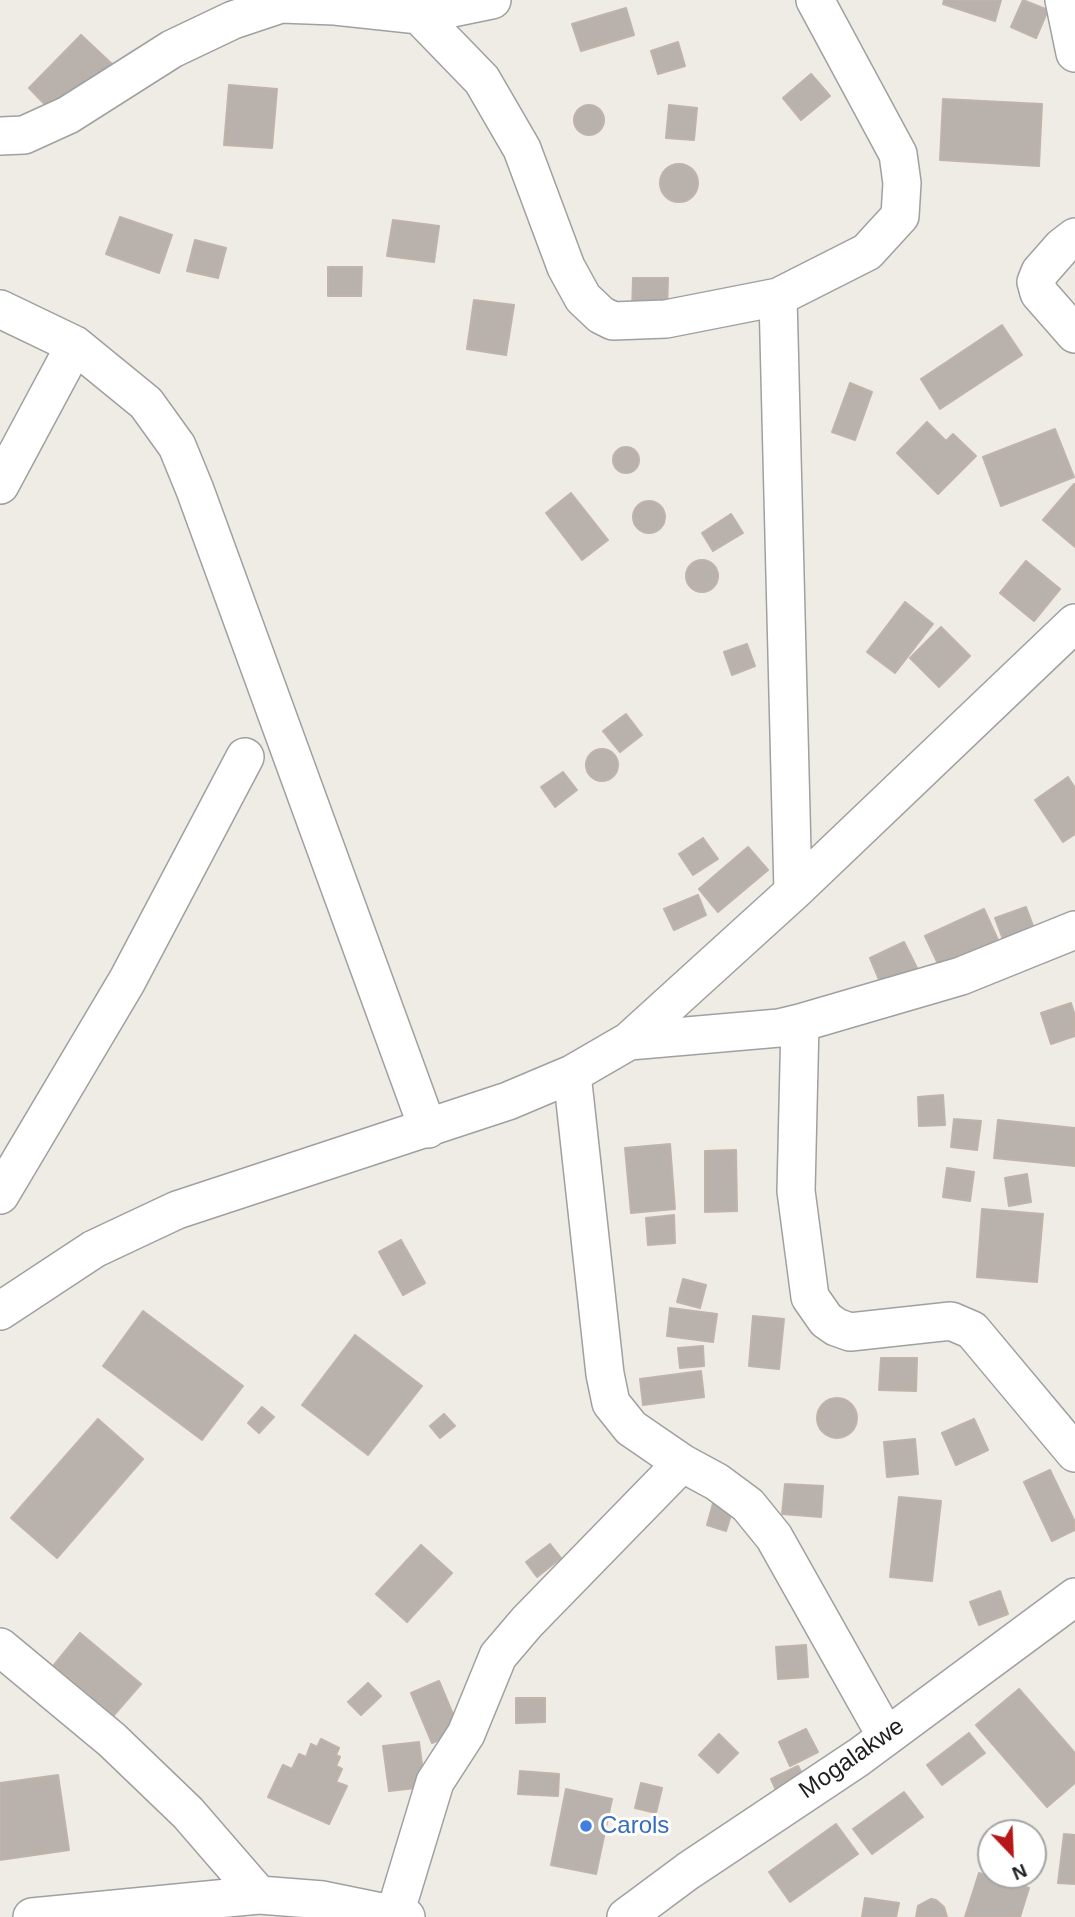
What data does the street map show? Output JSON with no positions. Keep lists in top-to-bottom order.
{
  "streets": {
    "street": ["Mogalakwe"]
  },
  "places": ["Carols"],
  "north": "bottom right"
}
